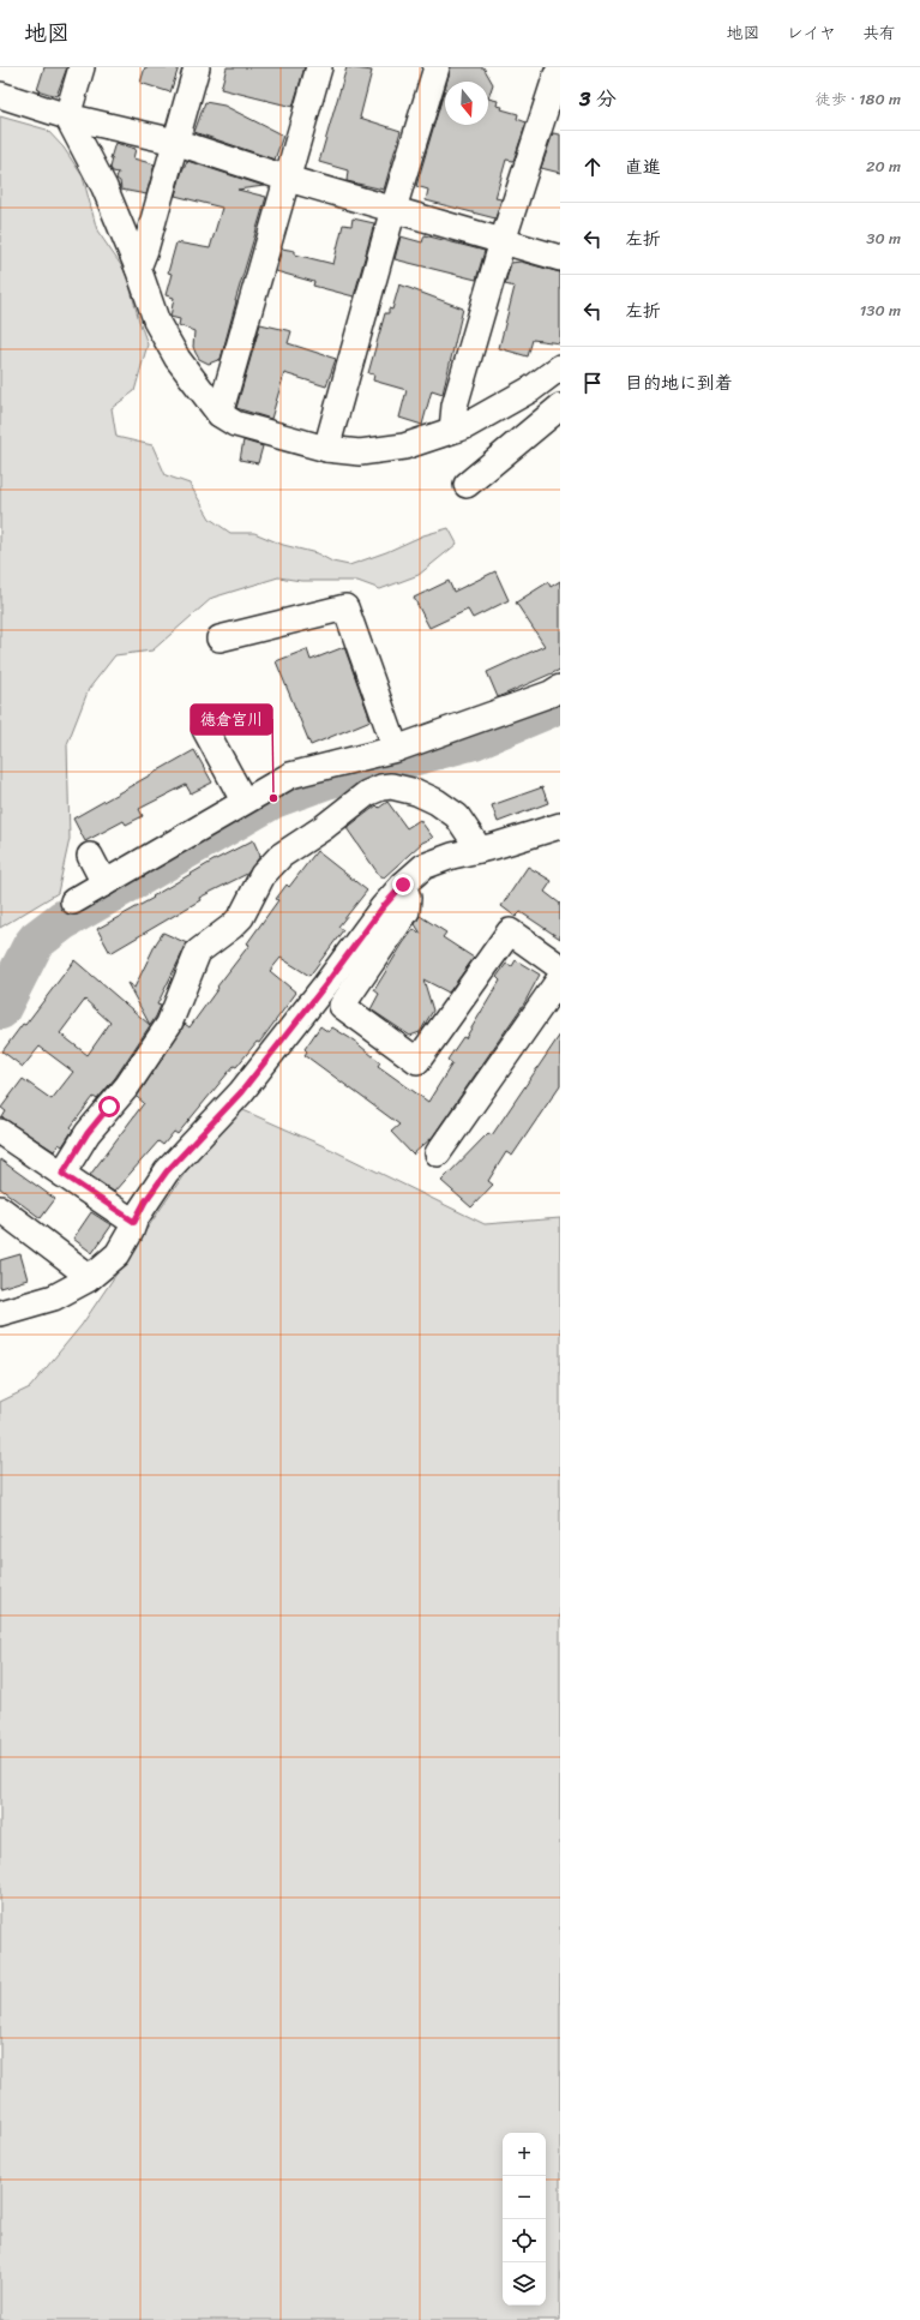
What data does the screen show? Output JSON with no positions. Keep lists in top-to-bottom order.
{
  "places": ["徳倉宮川"],
  "north": "bottom",
  "page": {
    "header": "地図",
    "nav": ["地図", "レイヤ", "共有"],
    "heading": ["3 分", "徒歩 · 180 m"],
    "list": [
      ["直進", "20 m"],
      ["左折", "30 m"],
      ["左折", "130 m"],
      "目的地に到着"
    ],
    "map_buttons": ["+", "−"]
  }
}
